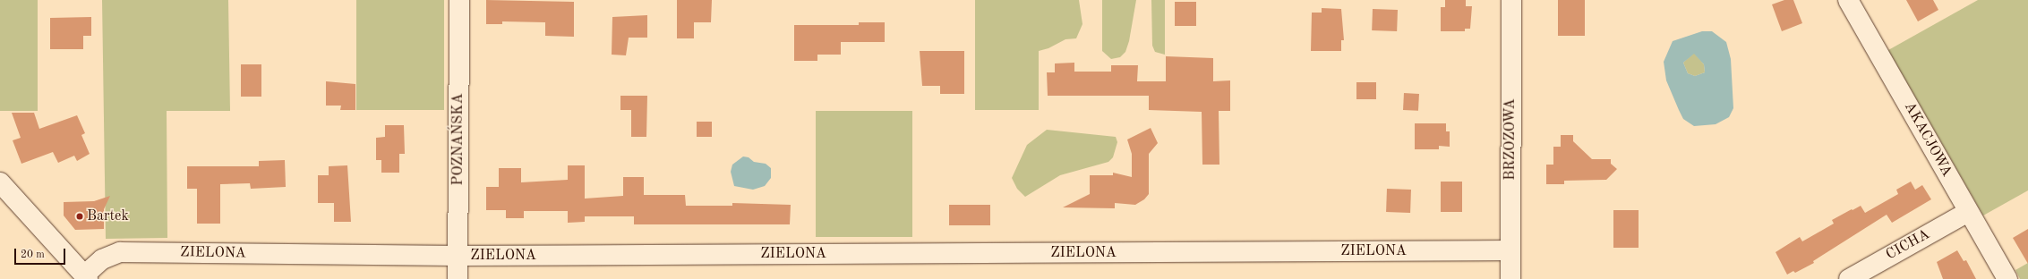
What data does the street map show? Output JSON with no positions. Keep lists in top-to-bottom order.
{
  "streets": {
    "street": [
      "POZNAŃSKA",
      "BRZOZOWA",
      "AKACJOWA",
      "CICHA",
      "ZIELONA"
    ]
  },
  "crossings": [
    ["POZNAŃSKA", "ZIELONA"],
    ["BRZOZOWA", "ZIELONA"],
    ["AKACJOWA", "CICHA"]
  ],
  "places": ["Bartek"],
  "scale_bar": "20 m"
}
